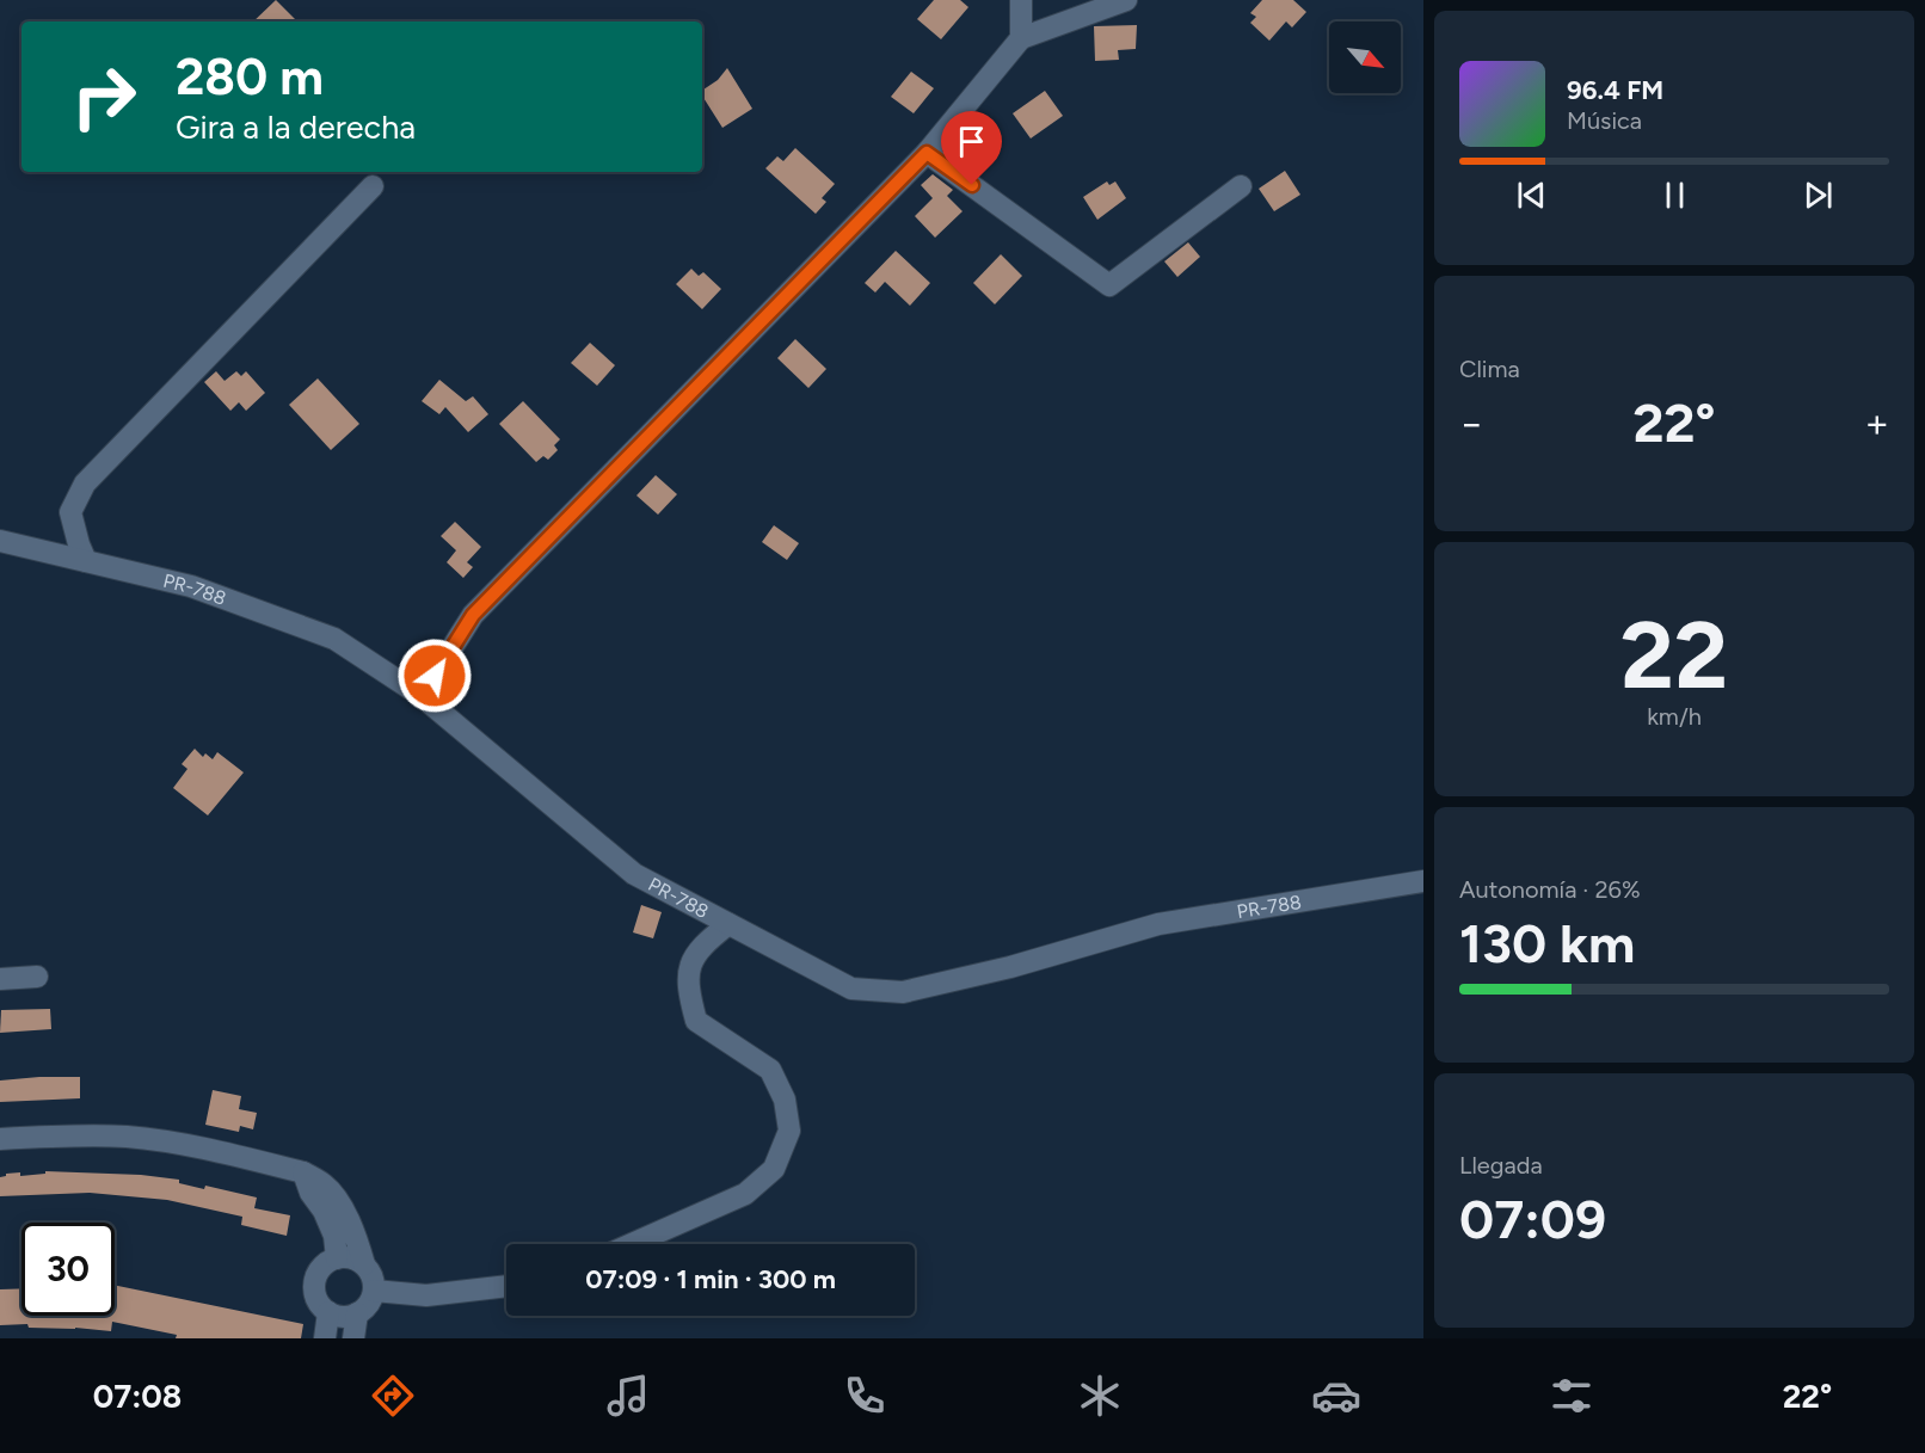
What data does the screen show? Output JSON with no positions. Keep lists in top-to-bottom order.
{
  "streets": {
    "street": ["PR-788"]
  },
  "north": "bottom right",
  "page": {
    "turn": ["280 m", "Gira a la derecha"],
    "song": ["96.4 FM", "Música"],
    "tile": [
      "Clima",
      ["22", "km/h"],
      ["Autonomía · 26%", "130 km"],
      ["Llegada", "07:09"]
    ],
    "heat": ["−", "22°", "+"],
    "limit": "30",
    "trip": "07:09 · 1 min · 300 m",
    "tabs": ["07:08", "22°"]
  }
}
